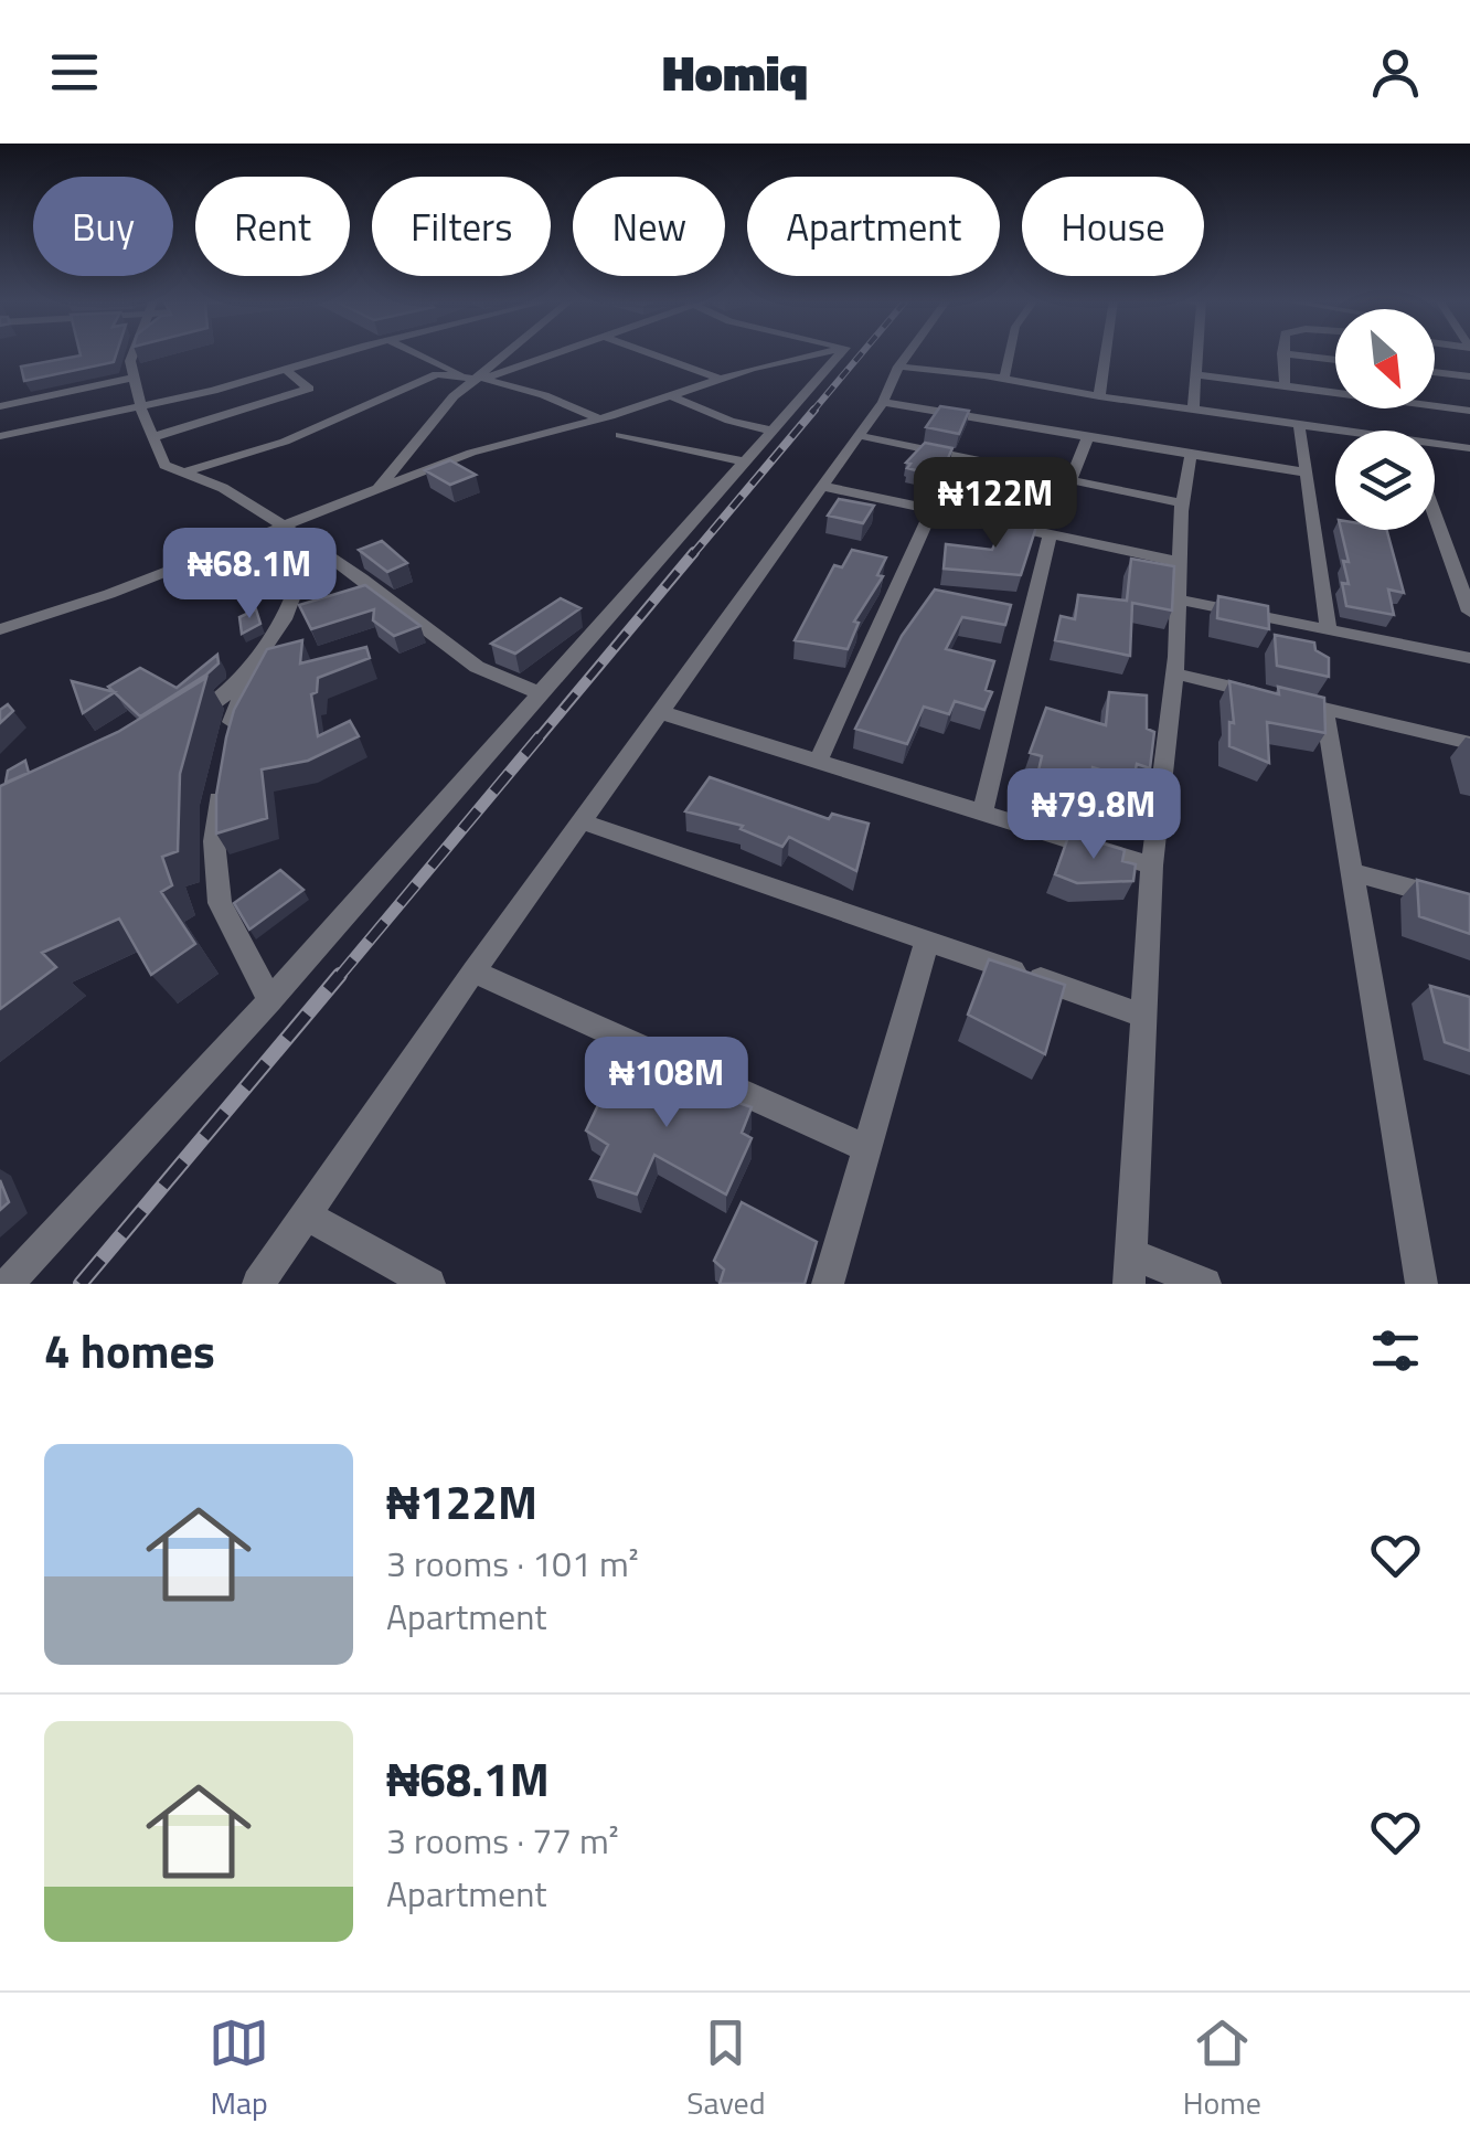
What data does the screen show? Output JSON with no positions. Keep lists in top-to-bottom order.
{
  "north": "bottom right",
  "page": {
    "header": "Homiq",
    "chip": [
      "Buy",
      "Rent",
      "Filters",
      "New",
      "Apartment",
      "House"
    ],
    "price": [
      "₦122M",
      "₦68.1M",
      "₦79.8M",
      "₦108M"
    ],
    "heading": "4 homes",
    "list": [
      {
        "name": "₦122M",
        "note": "3 rooms · 101 m² · Apartment"
      },
      {
        "name": "₦68.1M",
        "note": "3 rooms · 77 m² · Apartment"
      }
    ],
    "tabs": ["Map", "Saved", "Home"]
  }
}
